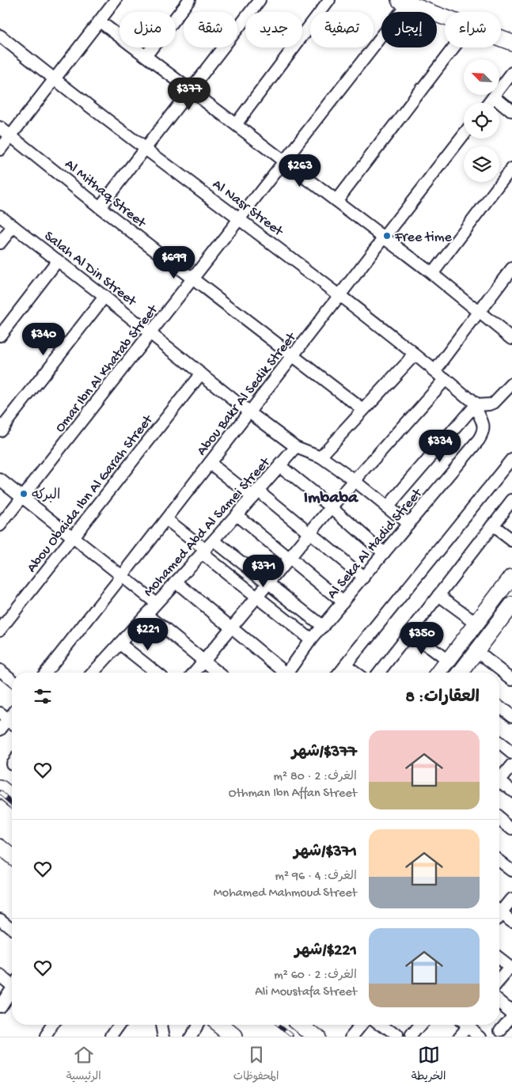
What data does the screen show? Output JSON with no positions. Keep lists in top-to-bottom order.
{
  "streets": {
    "street": [
      "Al Mithaq Street",
      "Al Nasr Street",
      "Salah Al Din Street",
      "Omar Ibn Al Khatab Street",
      "Abou Bakr Al Sedik Street",
      "Abou Obaida Ibn Al Garah Street",
      "Mohamed Abd Al Samei Street",
      "Al Seka Al Hadid Street"
    ]
  },
  "crossings": [
    ["Al Mithaq Street", "Omar Ibn Al Khatab Street"],
    ["Al Mithaq Street", "Abou Bakr Al Sedik Street"],
    ["Al Nasr Street", "Omar Ibn Al Khatab Street"],
    ["Al Nasr Street", "Abou Bakr Al Sedik Street"],
    ["Al Nasr Street", "Al Seka Al Hadid Street"],
    ["Salah Al Din Street", "Omar Ibn Al Khatab Street"],
    ["Salah Al Din Street", "Abou Bakr Al Sedik Street"],
    ["Salah Al Din Street", "Abou Obaida Ibn Al Garah Street"],
    ["Salah Al Din Street", "Mohamed Abd Al Samei Street"],
    ["Salah Al Din Street", "Al Seka Al Hadid Street"]
  ],
  "districts": ["Imbaba"],
  "places": ["Free time", "البركه"],
  "north": "top left",
  "page": {
    "chip": [
      "شراء",
      "إيجار",
      "تصفية",
      "جديد",
      "شقة",
      "منزل"
    ],
    "price": [
      "$377",
      "$263",
      "$699",
      "$340",
      "$334",
      "$371",
      "$221",
      "$350"
    ],
    "heading": "العقارات: 8",
    "list": [
      {
        "name": "$377/شهر",
        "note": "الغرف: 2 · 80 m² · Othman Ibn Affan Street"
      },
      {
        "name": "$371/شهر",
        "note": "الغرف: 4 · 96 m² · Mohamed Mahmoud Street"
      },
      {
        "name": "$221/شهر",
        "note": "الغرف: 2 · 60 m² · Ali Moustafa Street"
      }
    ],
    "tabs": ["الخريطة", "المحفوظات", "الرئيسية"]
  }
}
